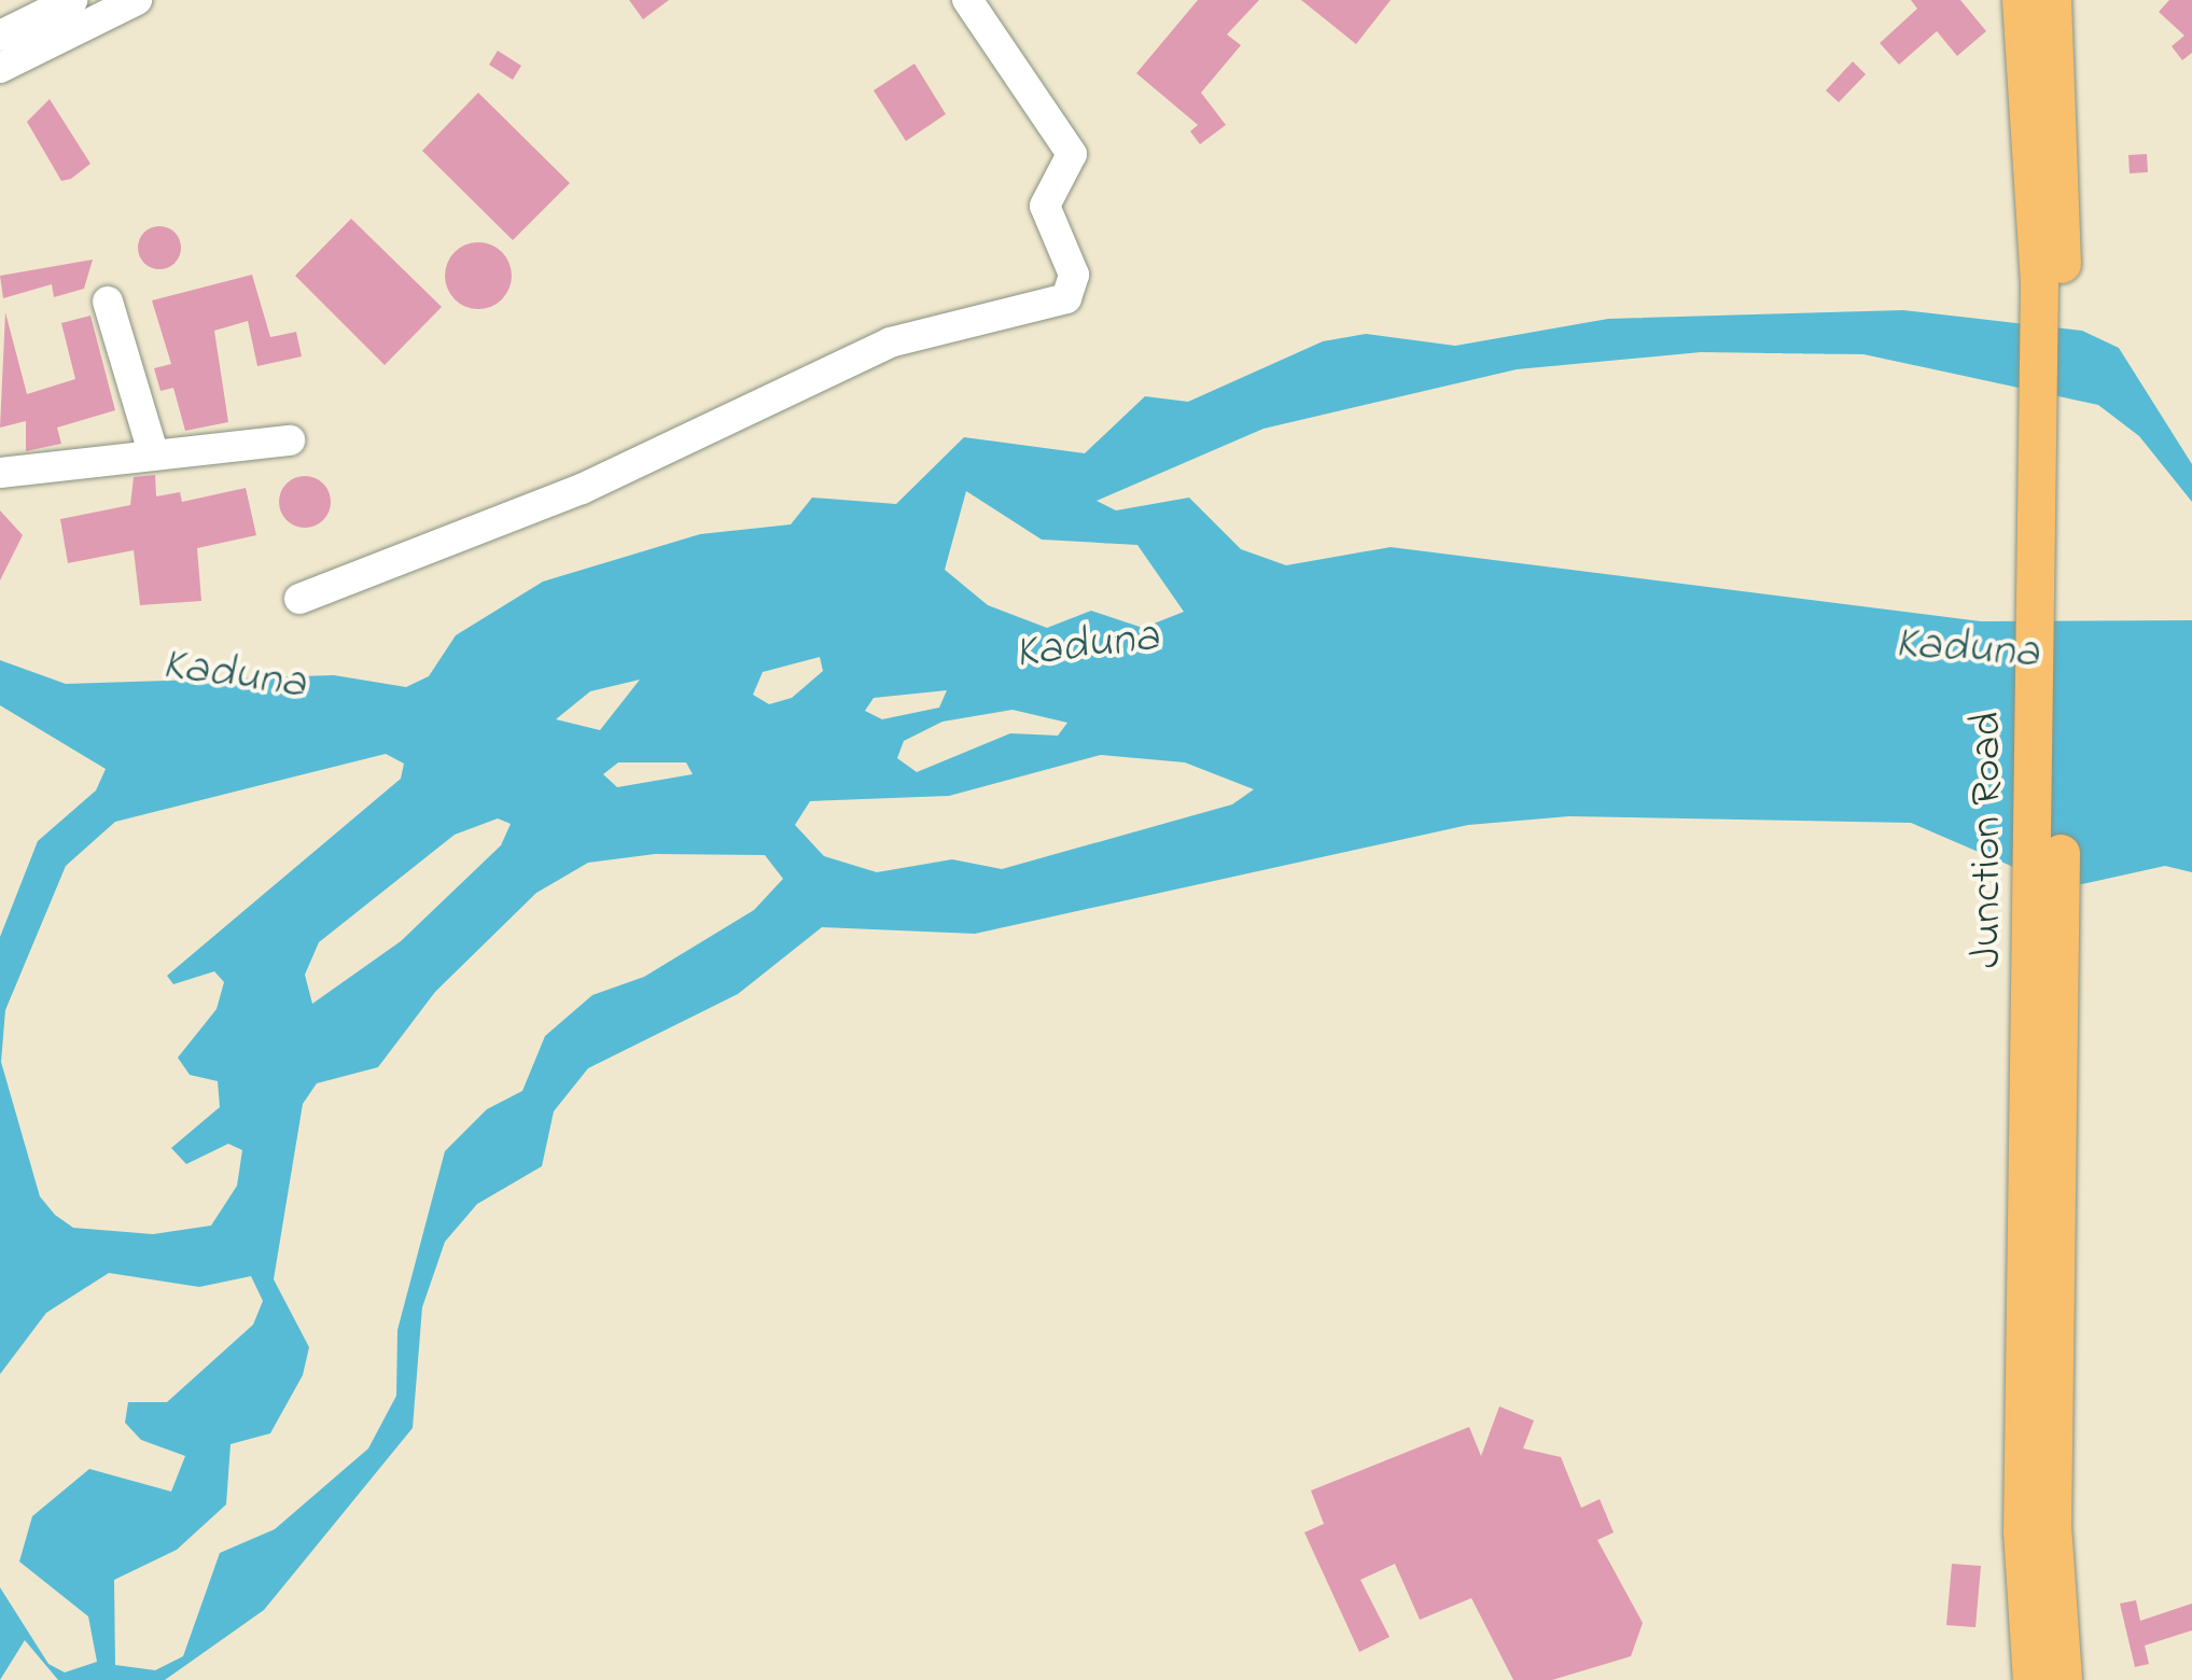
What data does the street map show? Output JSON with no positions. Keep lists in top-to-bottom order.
{
  "streets": {
    "main road": ["Junction Road"]
  },
  "water": ["Kaduna"]
}
